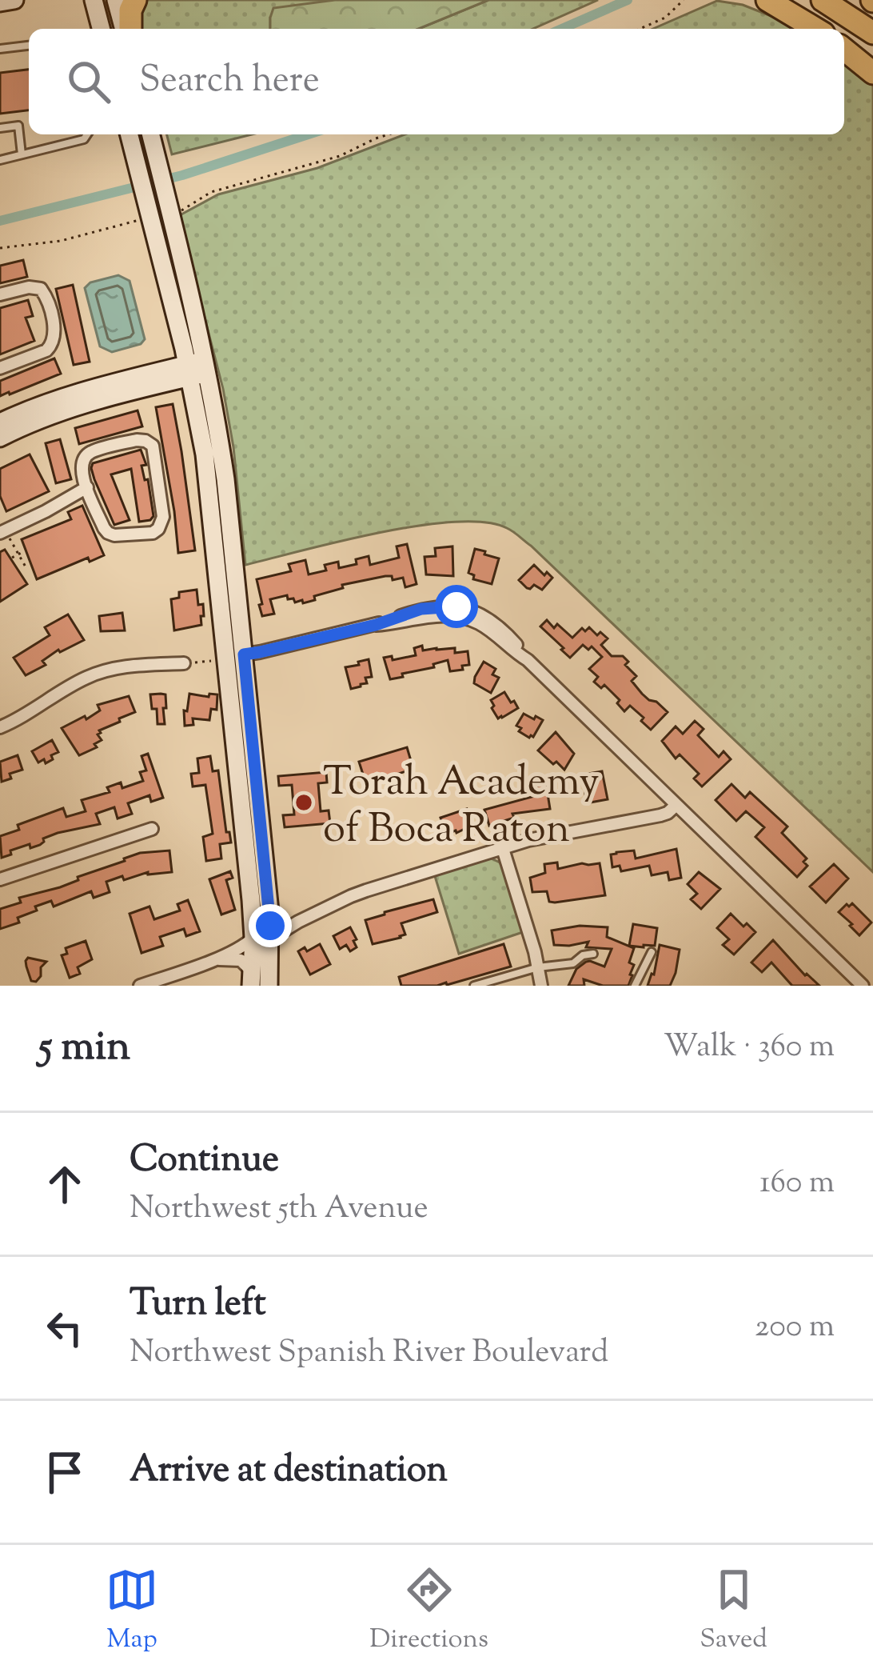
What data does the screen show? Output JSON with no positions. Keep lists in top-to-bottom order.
{
  "places": ["Torah Academy of Boca Raton"],
  "page": {
    "search": "Search here",
    "heading": ["5 min", "Walk · 360 m"],
    "list": [
      ["Continue", "Northwest 5th Avenue", "160 m"],
      ["Turn left", "Northwest Spanish River Boulevard", "200 m"],
      "Arrive at destination"
    ],
    "nav": ["Map", "Directions", "Saved"]
  }
}
